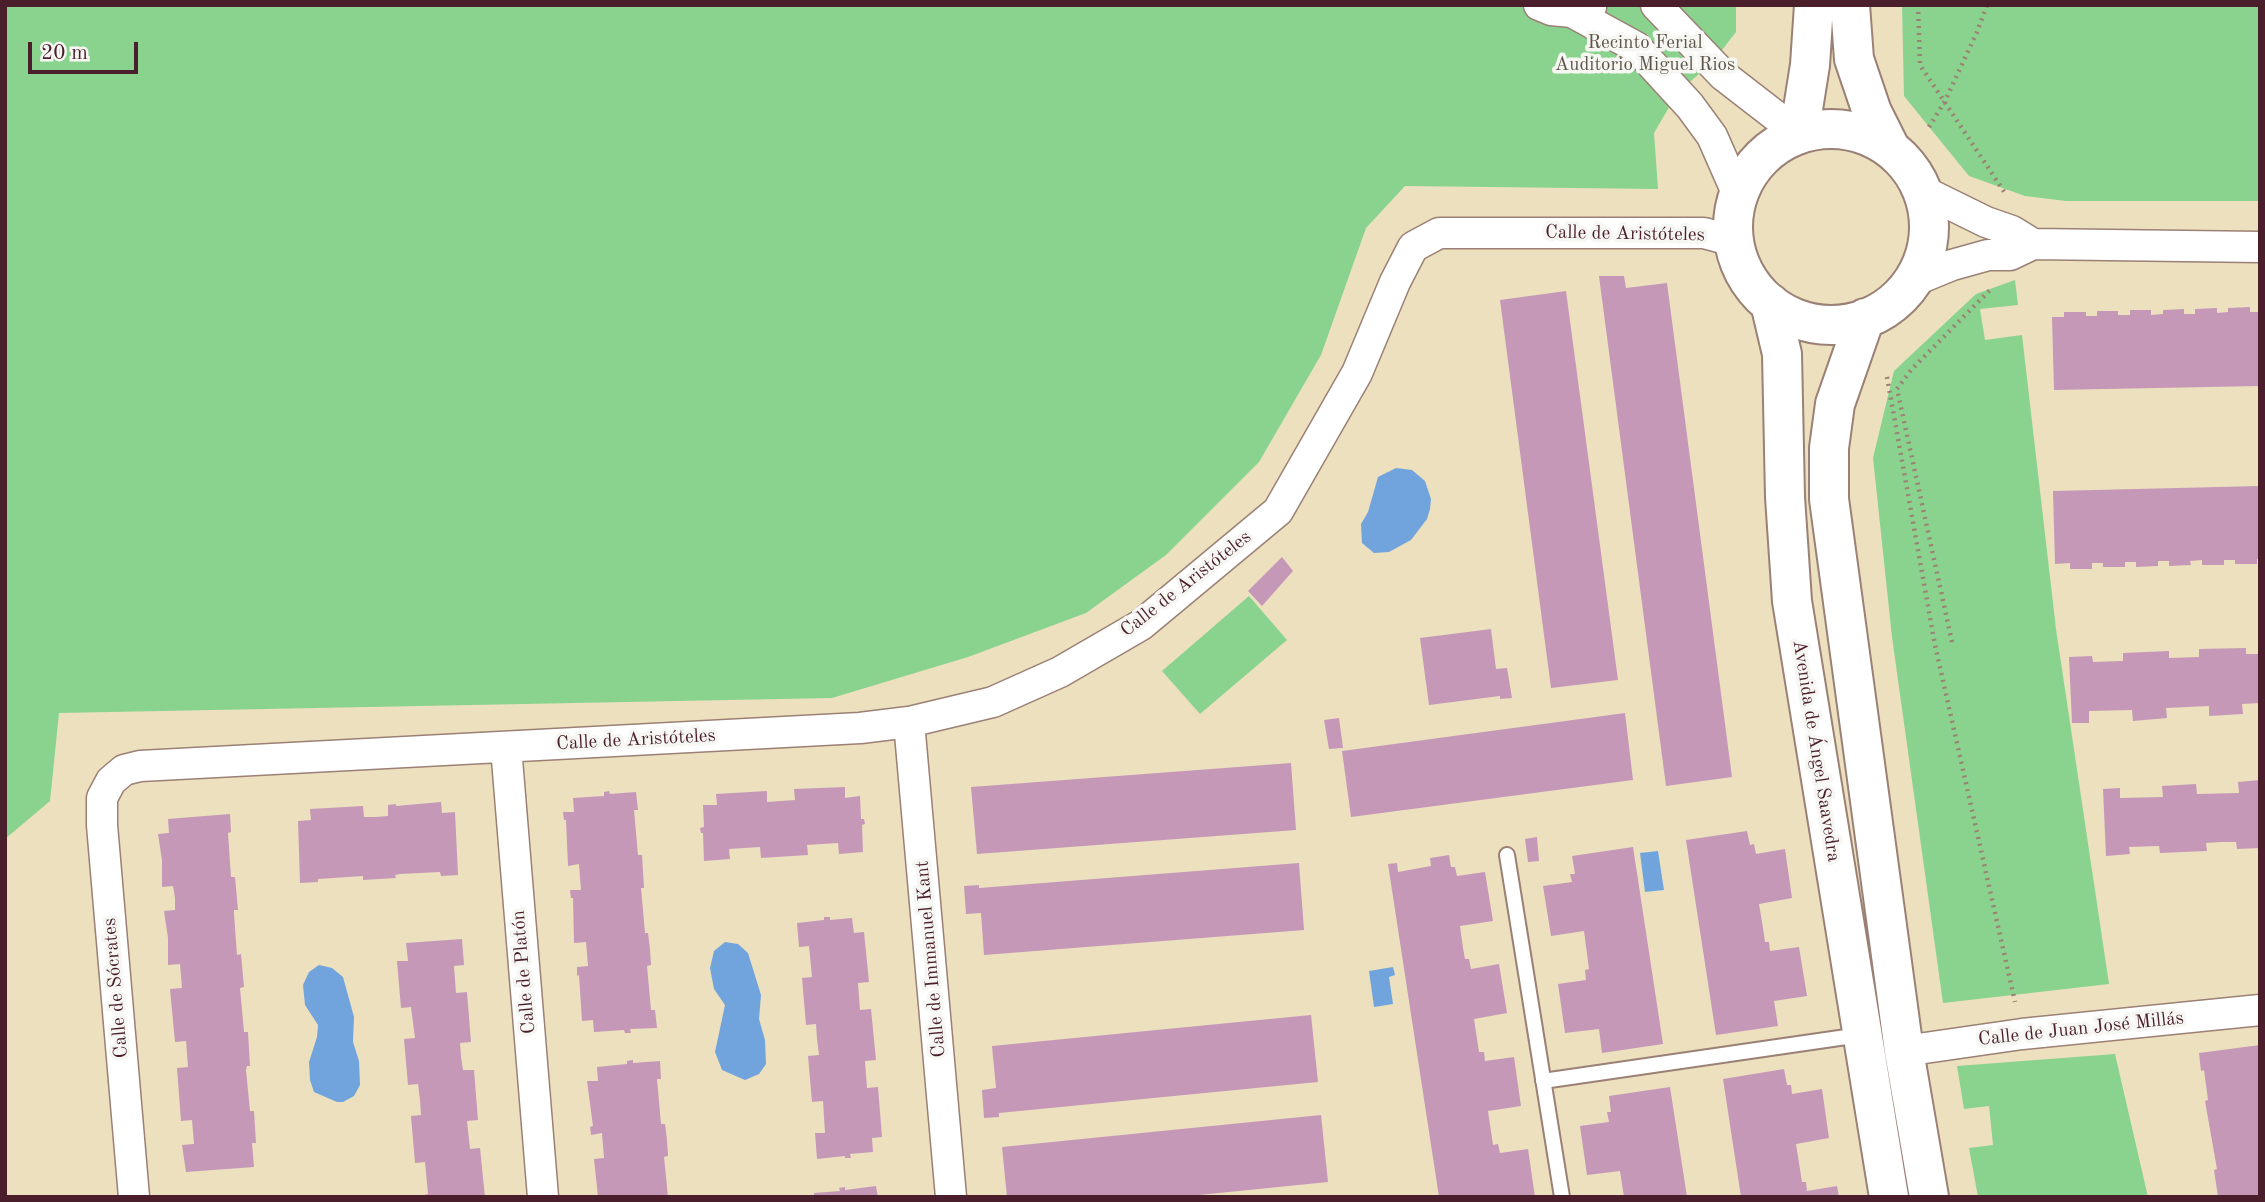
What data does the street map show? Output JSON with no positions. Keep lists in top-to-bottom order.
{
  "streets": {
    "street": [
      "Calle de Aristóteles",
      "Avenida de Ángel Saavedra",
      "Calle de Immanuel Kant",
      "Calle de Platón",
      "Calle de Sócrates",
      "Calle de Juan José Millás"
    ]
  },
  "crossings": [
    ["Calle de Aristóteles", "Avenida de Ángel Saavedra"],
    ["Calle de Aristóteles", "Calle de Immanuel Kant"],
    ["Calle de Aristóteles", "Calle de Platón"],
    ["Calle de Aristóteles", "Calle de Sócrates"]
  ],
  "parks": ["Recinto Ferial Auditorio Miguel Rios"],
  "scale_bar": "20 m"
}
